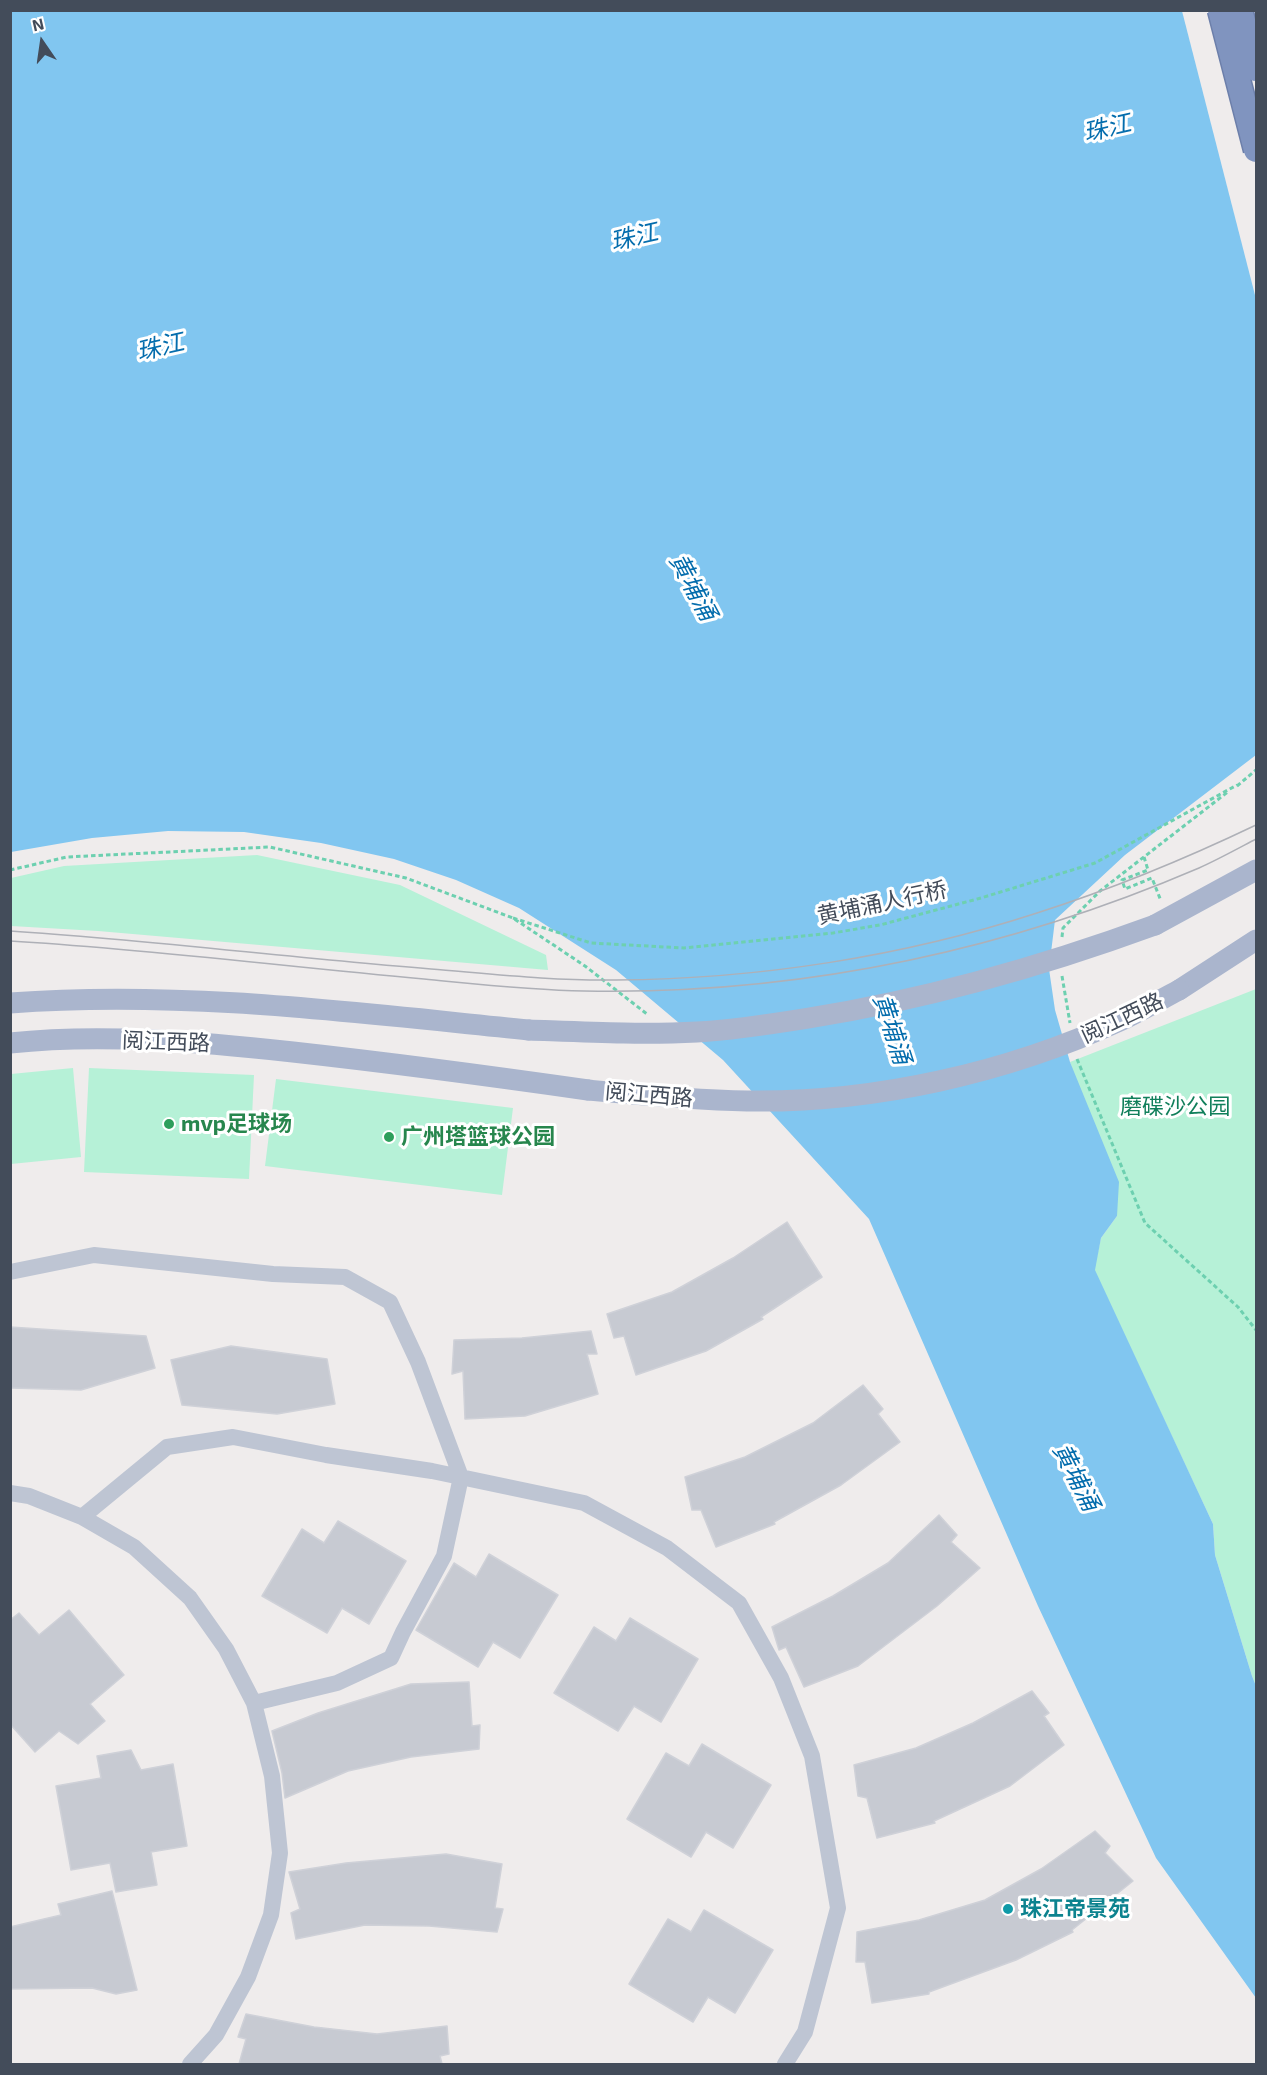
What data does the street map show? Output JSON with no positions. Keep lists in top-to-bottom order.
{
  "streets": {
    "main road": ["阅江西路"],
    "path": ["黄埔涌人行桥"]
  },
  "water": ["珠江", "黄埔涌"],
  "parks": ["磨碟沙公园"],
  "places": ["mvp足球场", "广州塔篮球公园", "珠江帝景苑"],
  "north": "top"
}
